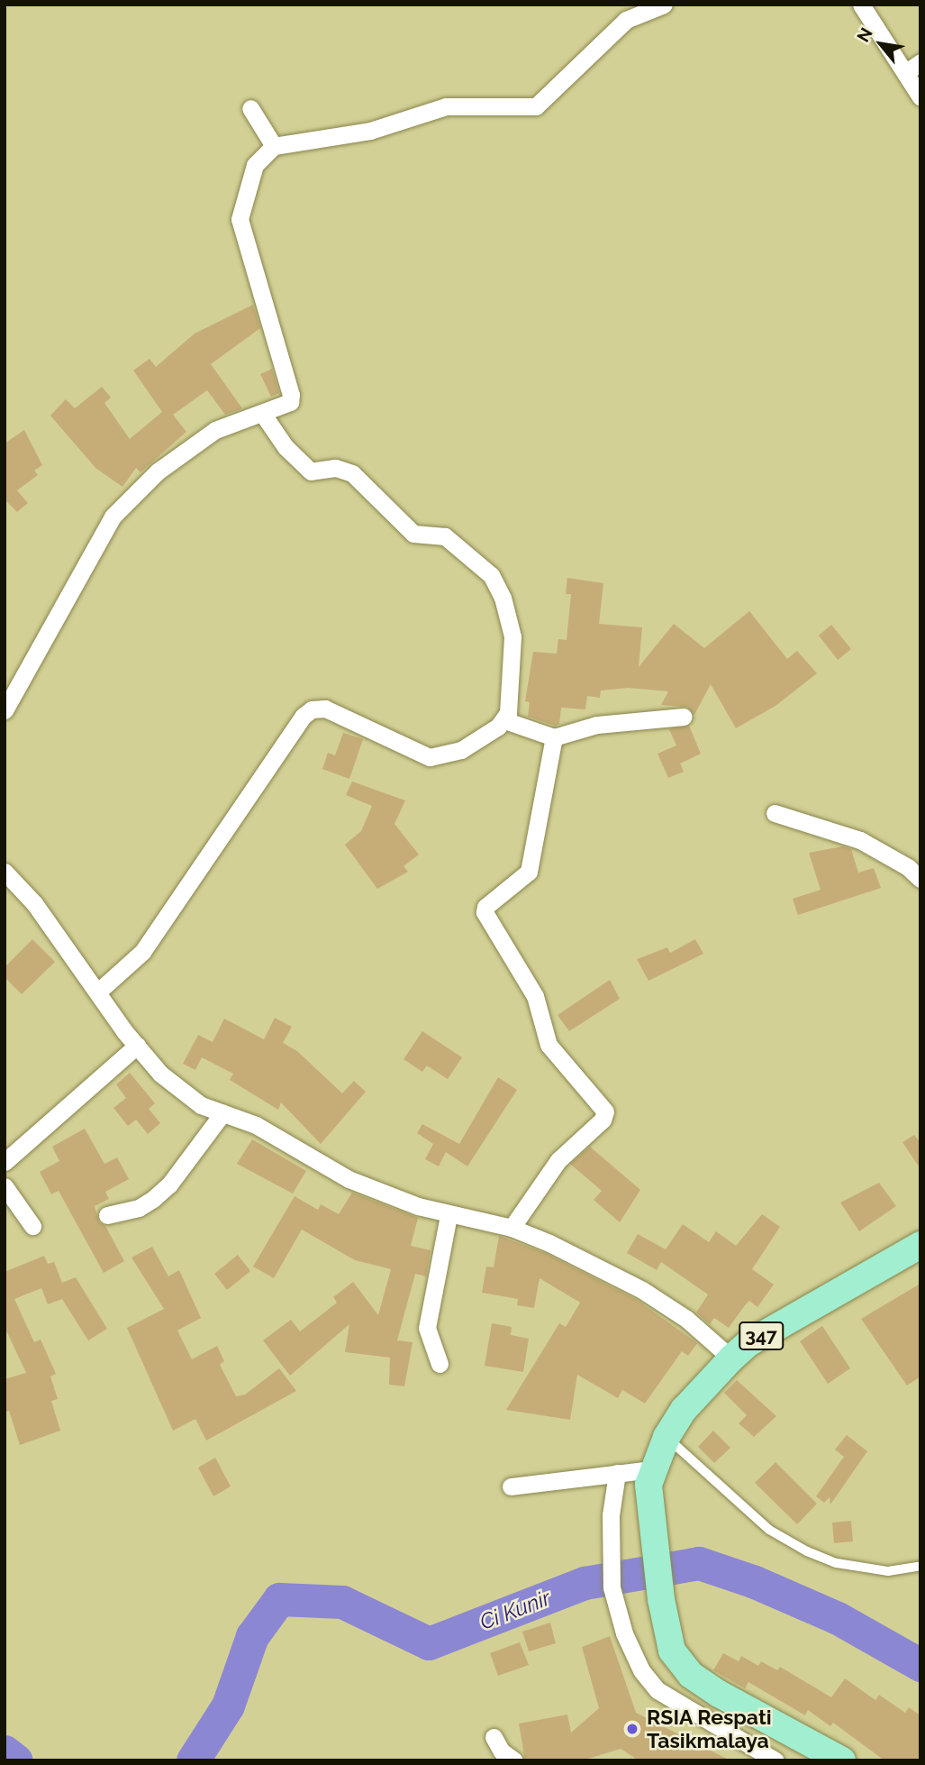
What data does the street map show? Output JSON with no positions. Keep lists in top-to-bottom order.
{
  "streets": {
    "main road": ["347"]
  },
  "water": ["Ci Kunir"],
  "places": ["RSIA Respati Tasikmalaya"],
  "north": "top left"
}
